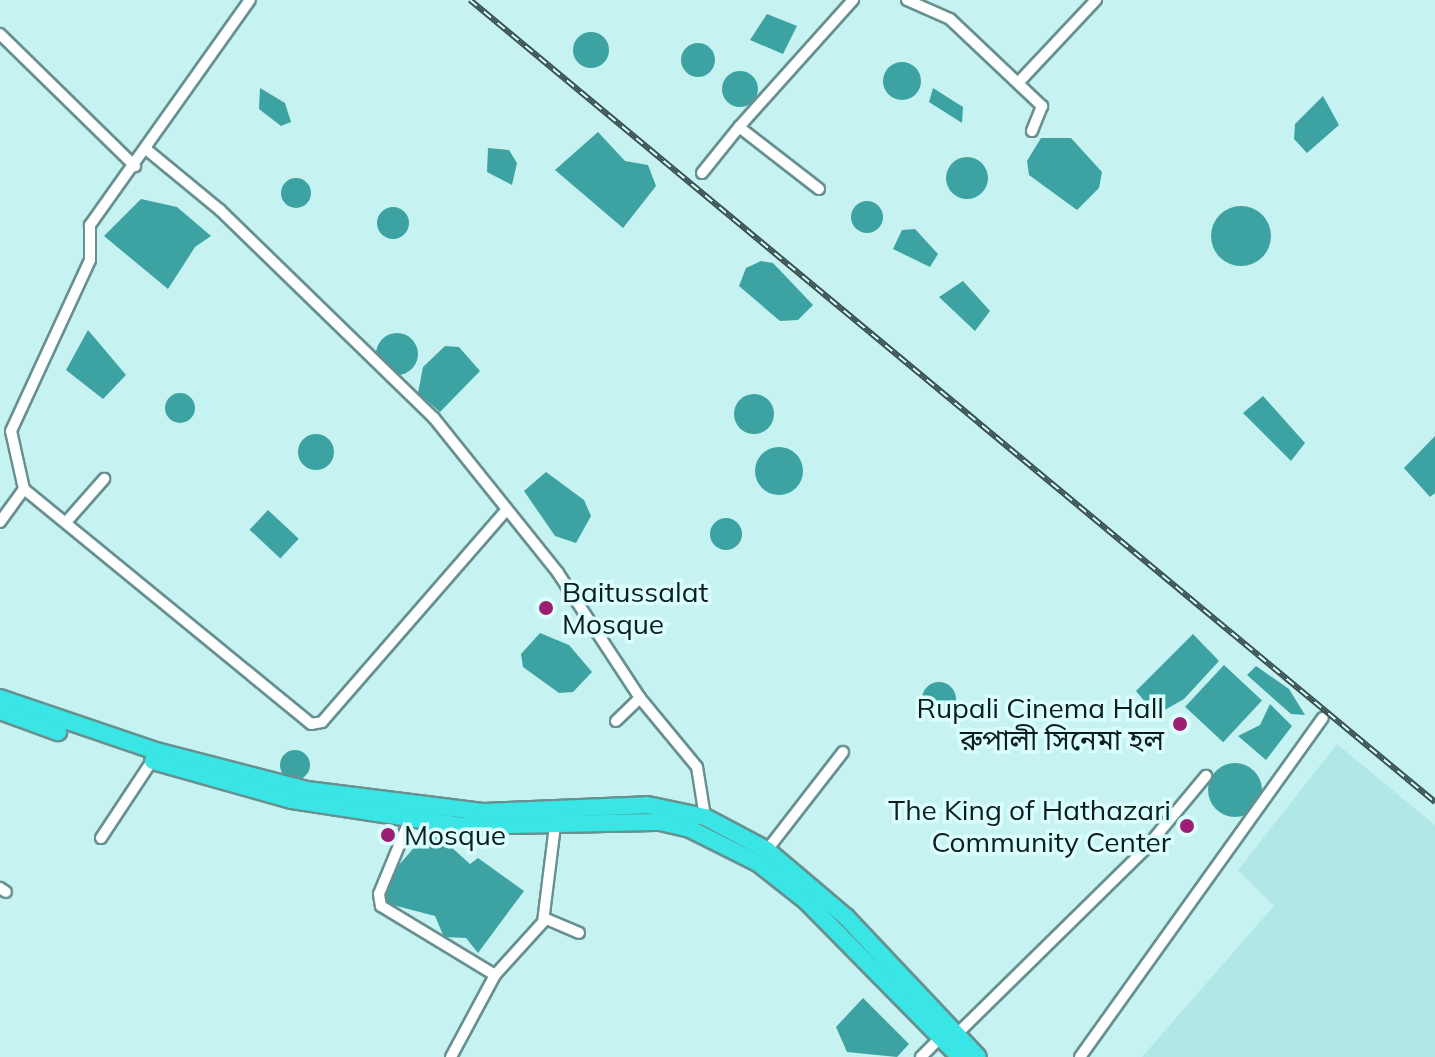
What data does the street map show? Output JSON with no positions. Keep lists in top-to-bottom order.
{
  "places": [
    "Baitussalat Mosque",
    "Rupali Cinema Hall রুপালী সিনেমা হল",
    "The King of Hathazari Community Center",
    "Mosque"
  ]
}
